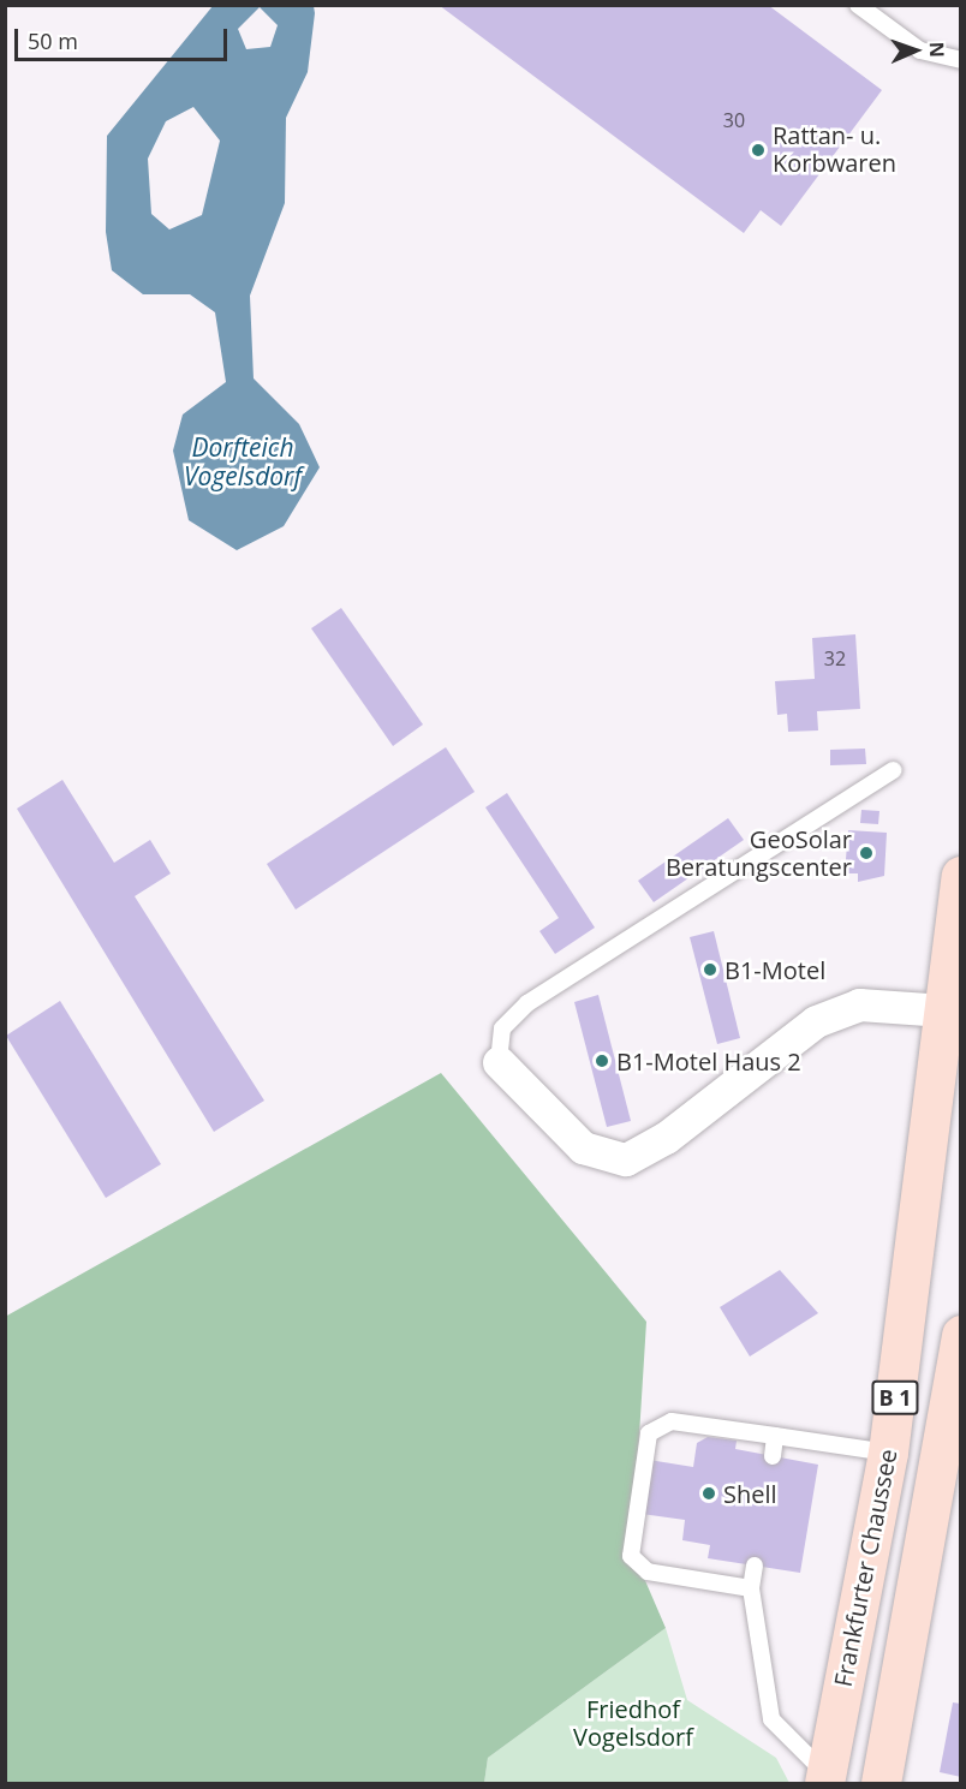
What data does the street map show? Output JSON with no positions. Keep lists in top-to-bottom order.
{
  "streets": {
    "main road": ["B 1", "Frankfurter Chaussee"]
  },
  "water": ["Dorfteich Vogelsdorf"],
  "parks": ["Friedhof Vogelsdorf"],
  "places": [
    "Rattan- u. Korbwaren",
    "GeoSolar Beratungscenter",
    "B1-Motel",
    "B1-Motel Haus 2",
    "Shell"
  ],
  "house_numbers": ["30", "32"],
  "scale_bar": "50 m",
  "north": "right"
}
